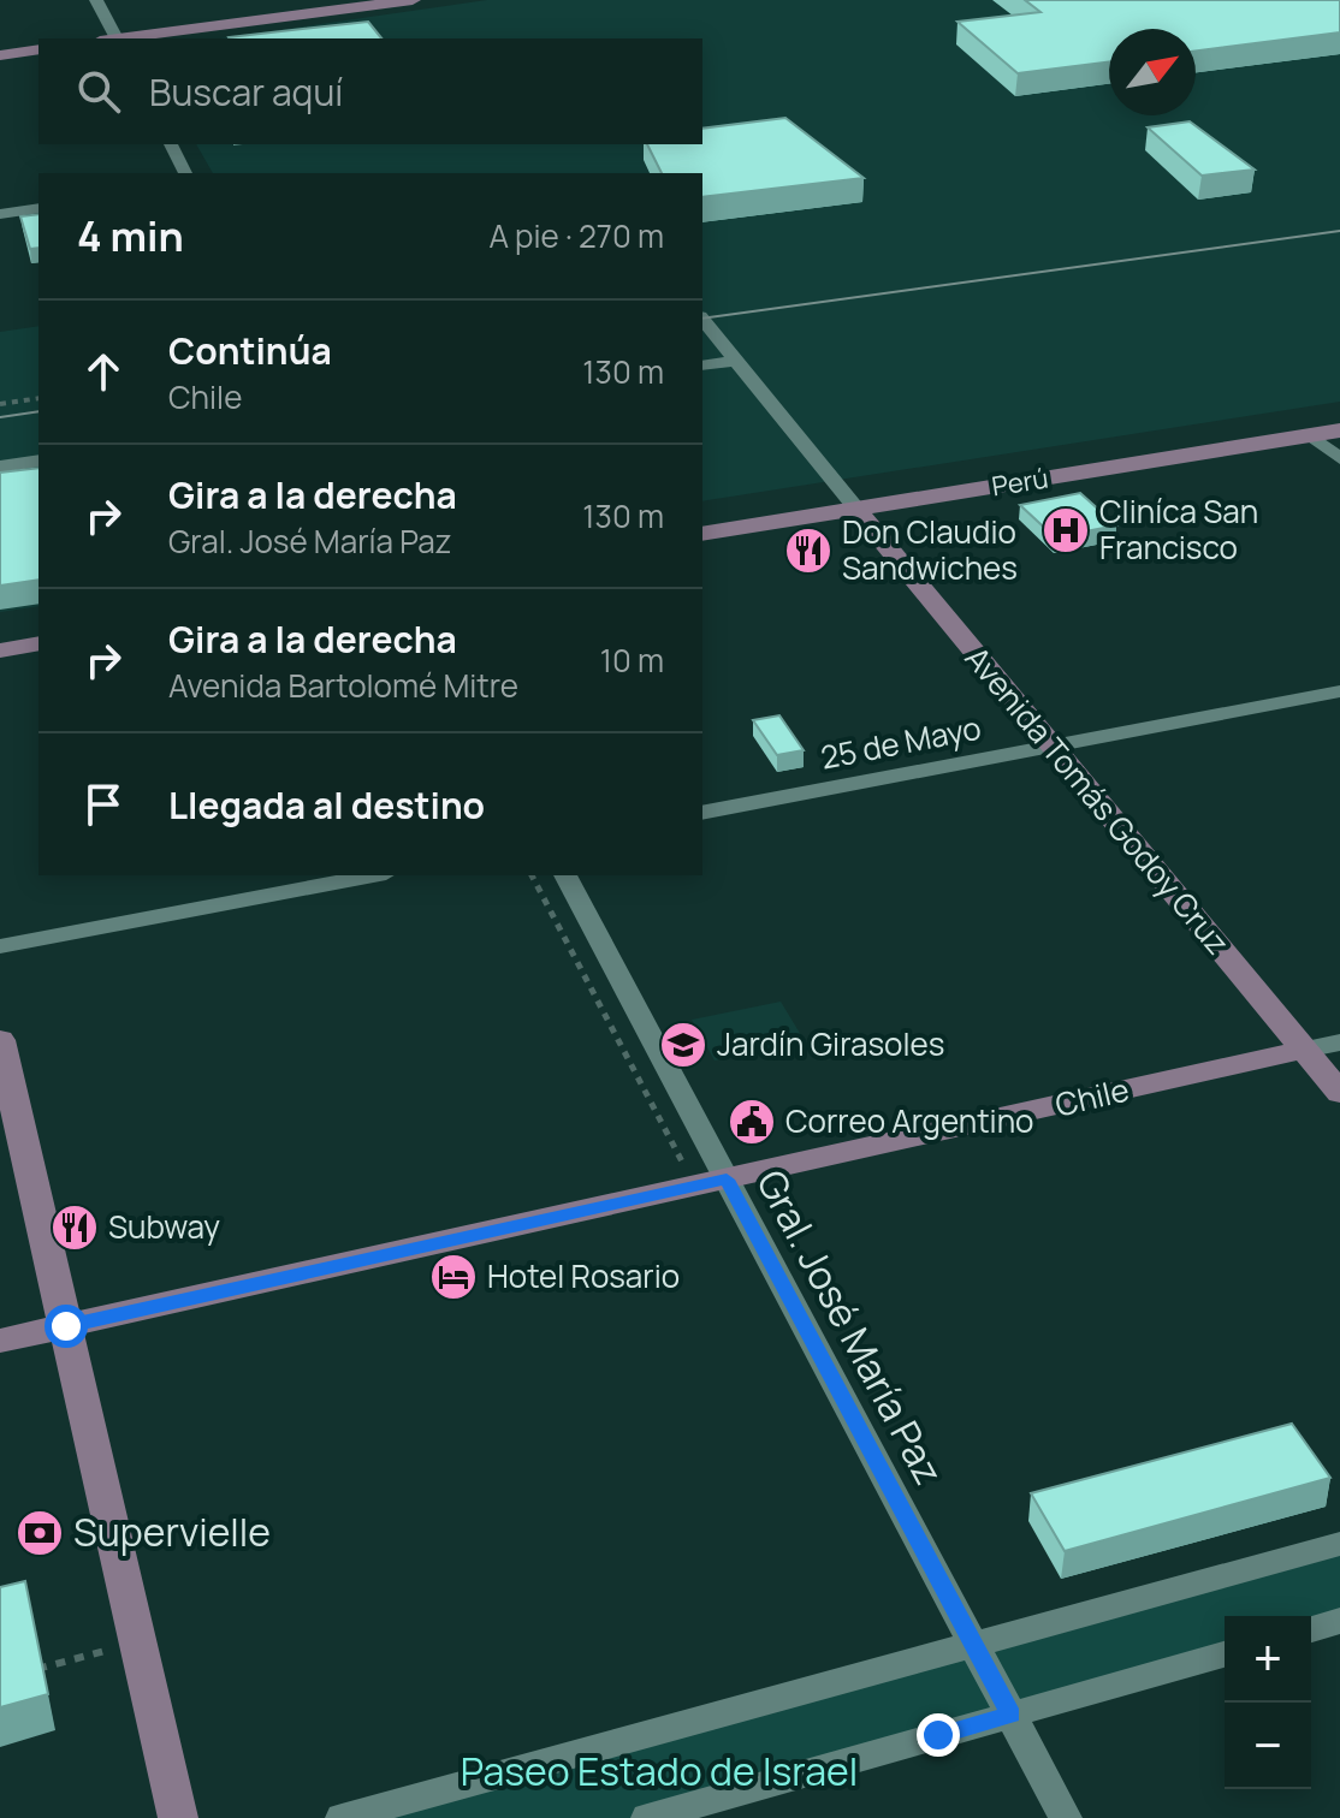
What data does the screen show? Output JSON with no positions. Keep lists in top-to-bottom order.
{
  "streets": {
    "main road": ["Perú", "Avenida Tomás Godoy Cruz", "Chile"],
    "street": ["25 de Mayo", "Gral. José María Paz"]
  },
  "crossings": [
    ["Perú", "Avenida Tomás Godoy Cruz"],
    ["25 de Mayo", "Avenida Tomás Godoy Cruz"],
    ["Avenida Tomás Godoy Cruz", "Chile"],
    ["Chile", "Gral. José María Paz"]
  ],
  "parks": ["Paseo Estado de Israel"],
  "places": {
    "hospital": ["Cliníca San Francisco"],
    "restaurant": ["Don Claudio Sandwiches", "Subway"],
    "school or university": ["Jardín Girasoles"],
    "public building": ["Correo Argentino"],
    "hotel": ["Hotel Rosario"],
    "bank": ["Supervielle"]
  },
  "north": "top right",
  "page": {
    "search": "Buscar aquí",
    "heading": ["4 min", "A pie · 270 m"],
    "list": [
      ["Continúa", "Chile", "130 m"],
      ["Gira a la derecha", "Gral. José María Paz", "130 m"],
      ["Gira a la derecha", "Avenida Bartolomé Mitre", "10 m"],
      "Llegada al destino"
    ],
    "map_buttons": ["+", "−"]
  }
}
